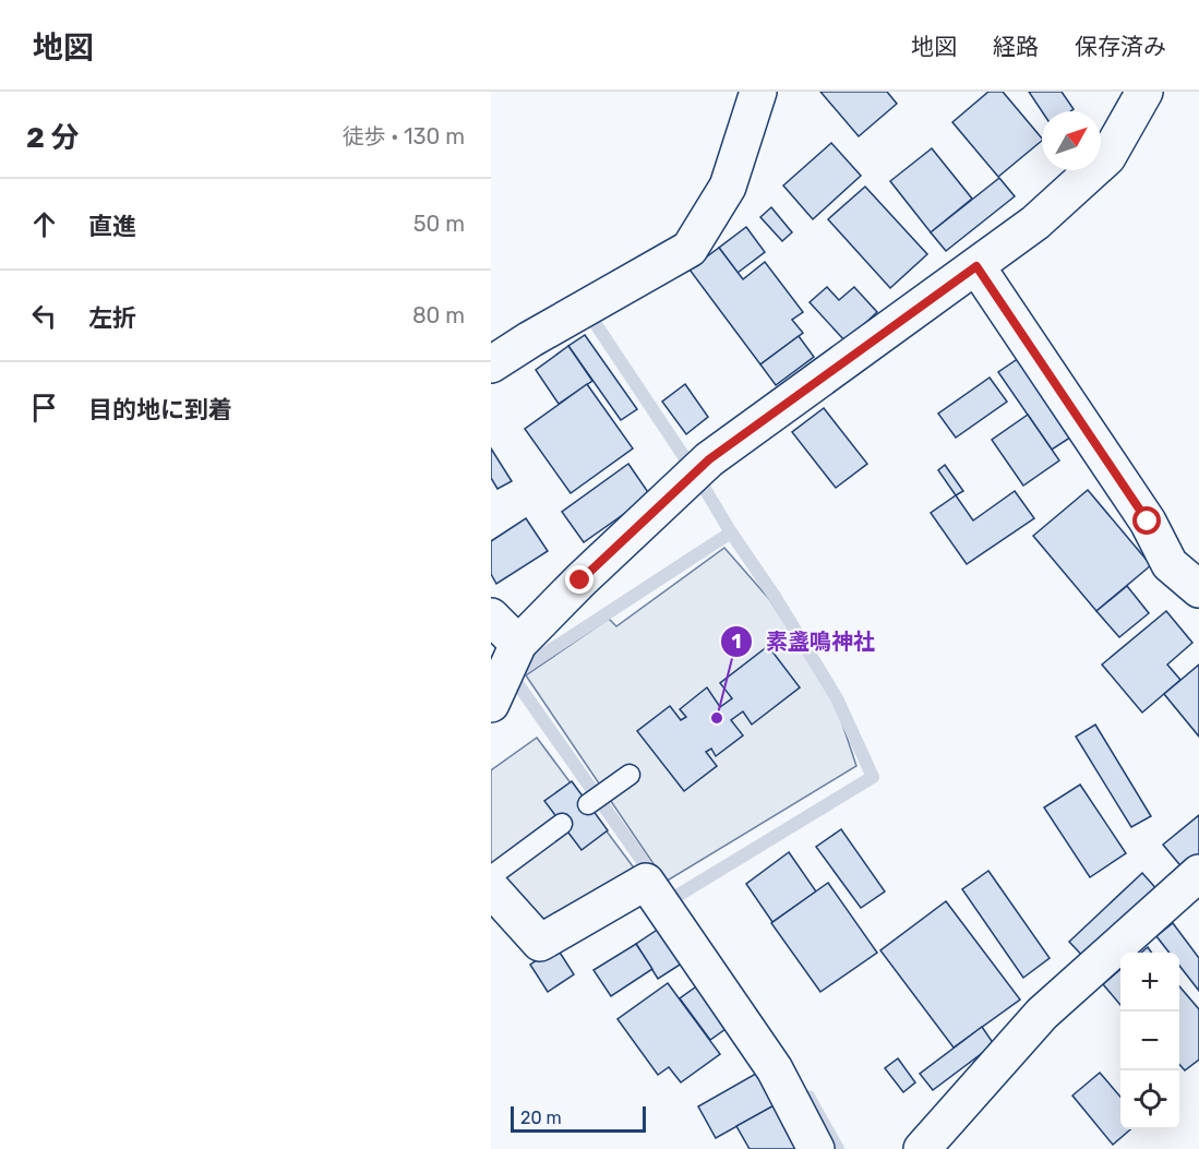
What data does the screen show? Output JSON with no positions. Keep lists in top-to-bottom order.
{
  "places": ["素盞鳴神社"],
  "scale_bar": "20 m",
  "north": "top right",
  "page": {
    "header": "地図",
    "nav": ["地図", "経路", "保存済み"],
    "heading": ["2 分", "徒歩 · 130 m"],
    "list": [
      ["直進", "50 m"],
      ["左折", "80 m"],
      "目的地に到着"
    ],
    "map_buttons": ["+", "−"],
    "scale": "20 m"
  }
}
